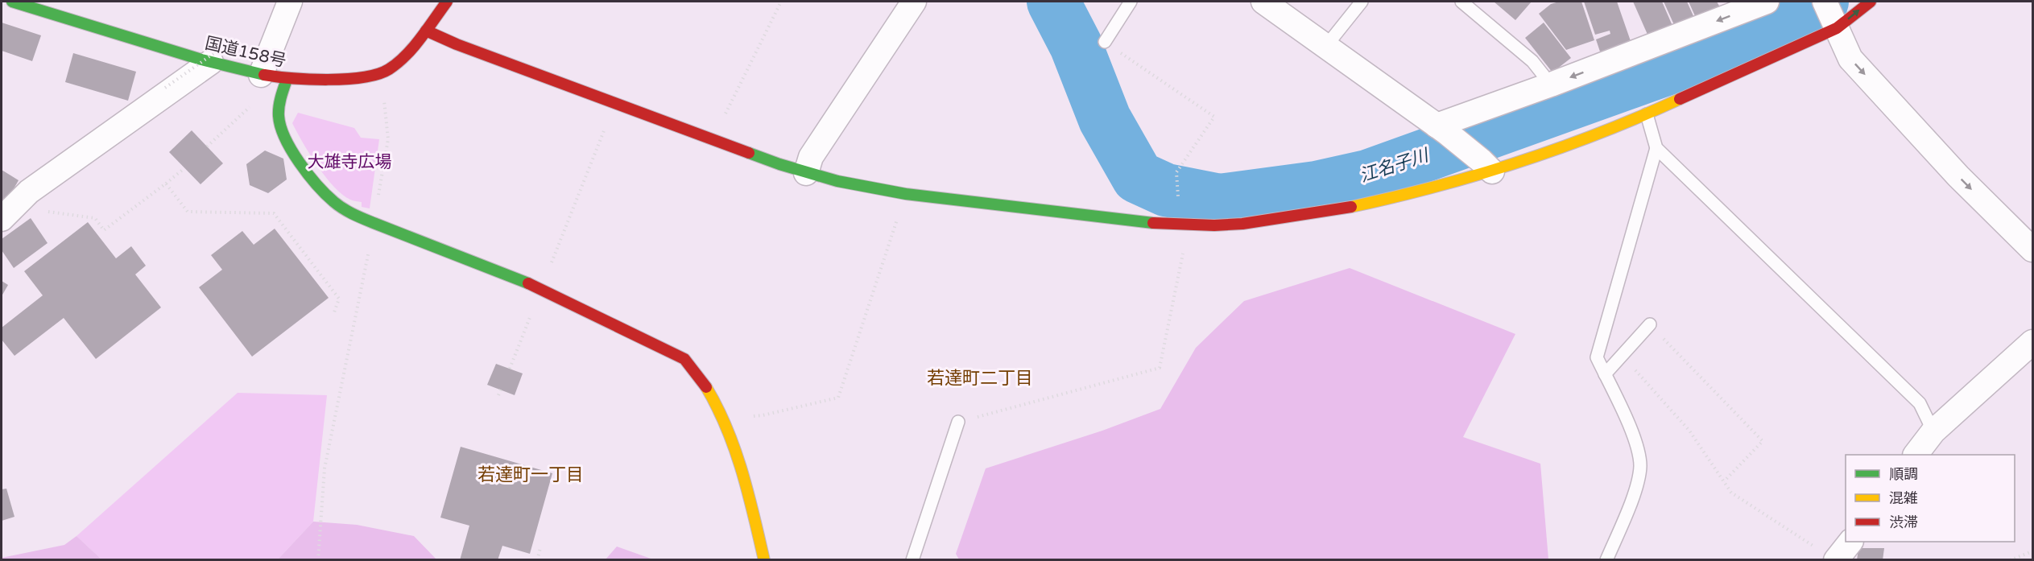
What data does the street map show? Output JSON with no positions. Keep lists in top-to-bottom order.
{
  "streets": {
    "main road": ["国道158号"]
  },
  "districts": ["若達町二丁目", "若達町一丁目"],
  "water": ["江名子川"],
  "parks": ["大雄寺広場"],
  "legend": ["順調", "混雑", "渋滞"]
}
